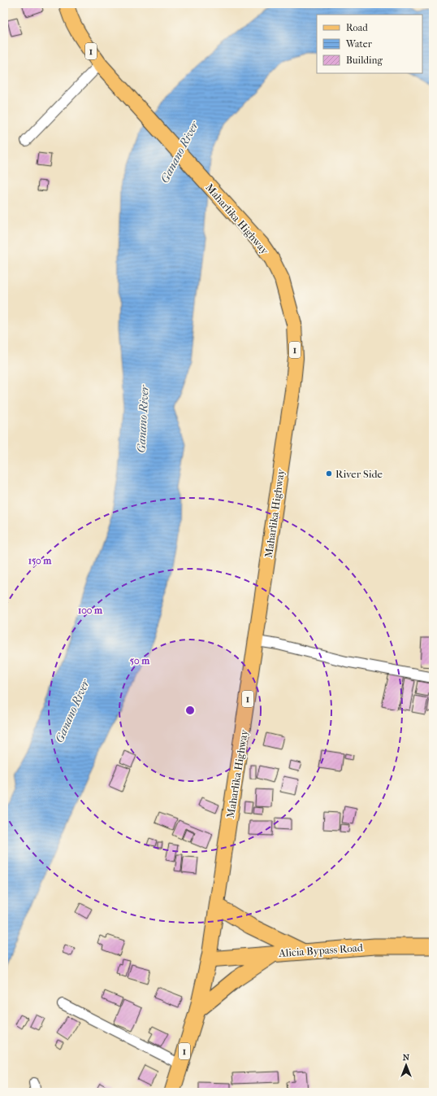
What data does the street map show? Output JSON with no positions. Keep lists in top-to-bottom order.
{
  "streets": {
    "highway": ["1", "Maharlika Highway", "Alicia Bypass Road"]
  },
  "crossings": [
    ["Maharlika Highway", "Alicia Bypass Road"]
  ],
  "water": ["Ganano River"],
  "places": ["River Side"],
  "legend": ["Road", "Water", "Building"],
  "north": "top",
  "rings": ["150 m", "100 m", "50 m"]
}
